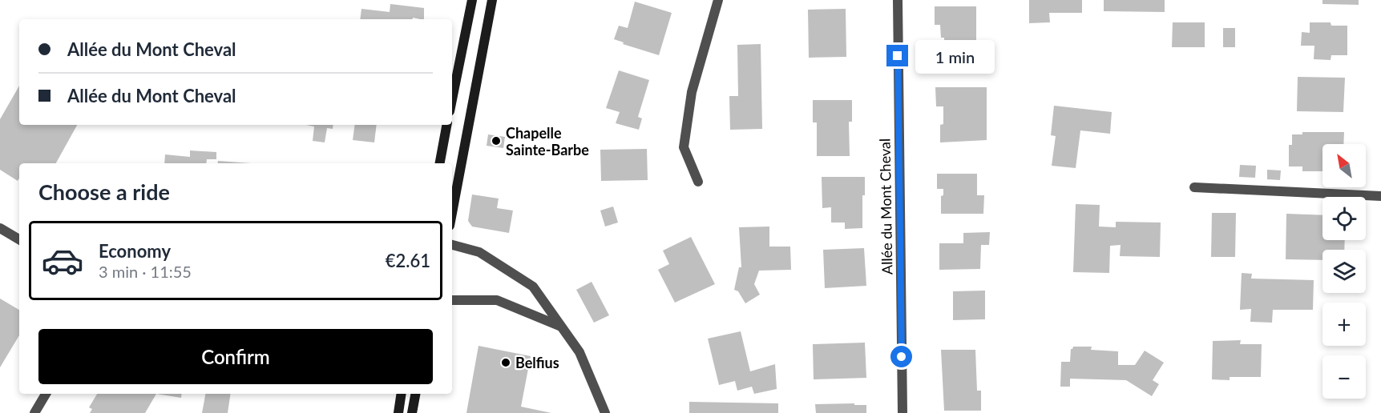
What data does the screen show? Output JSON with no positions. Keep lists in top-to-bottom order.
{
  "streets": {
    "street": ["Allée du Mont Cheval"]
  },
  "places": ["Chapelle Sainte-Barbe", "Belfius"],
  "north": "top left",
  "page": {
    "banner": ["Allée du Mont Cheval", "Allée du Mont Cheval"],
    "bubble": "1 min",
    "map_buttons": ["+", "−"],
    "heading": "Choose a ride",
    "list": [
      {
        "name": "Economy",
        "note": "3 min · 11:55",
        "value": "€2.61"
      }
    ],
    "buttons": "Confirm"
  }
}
